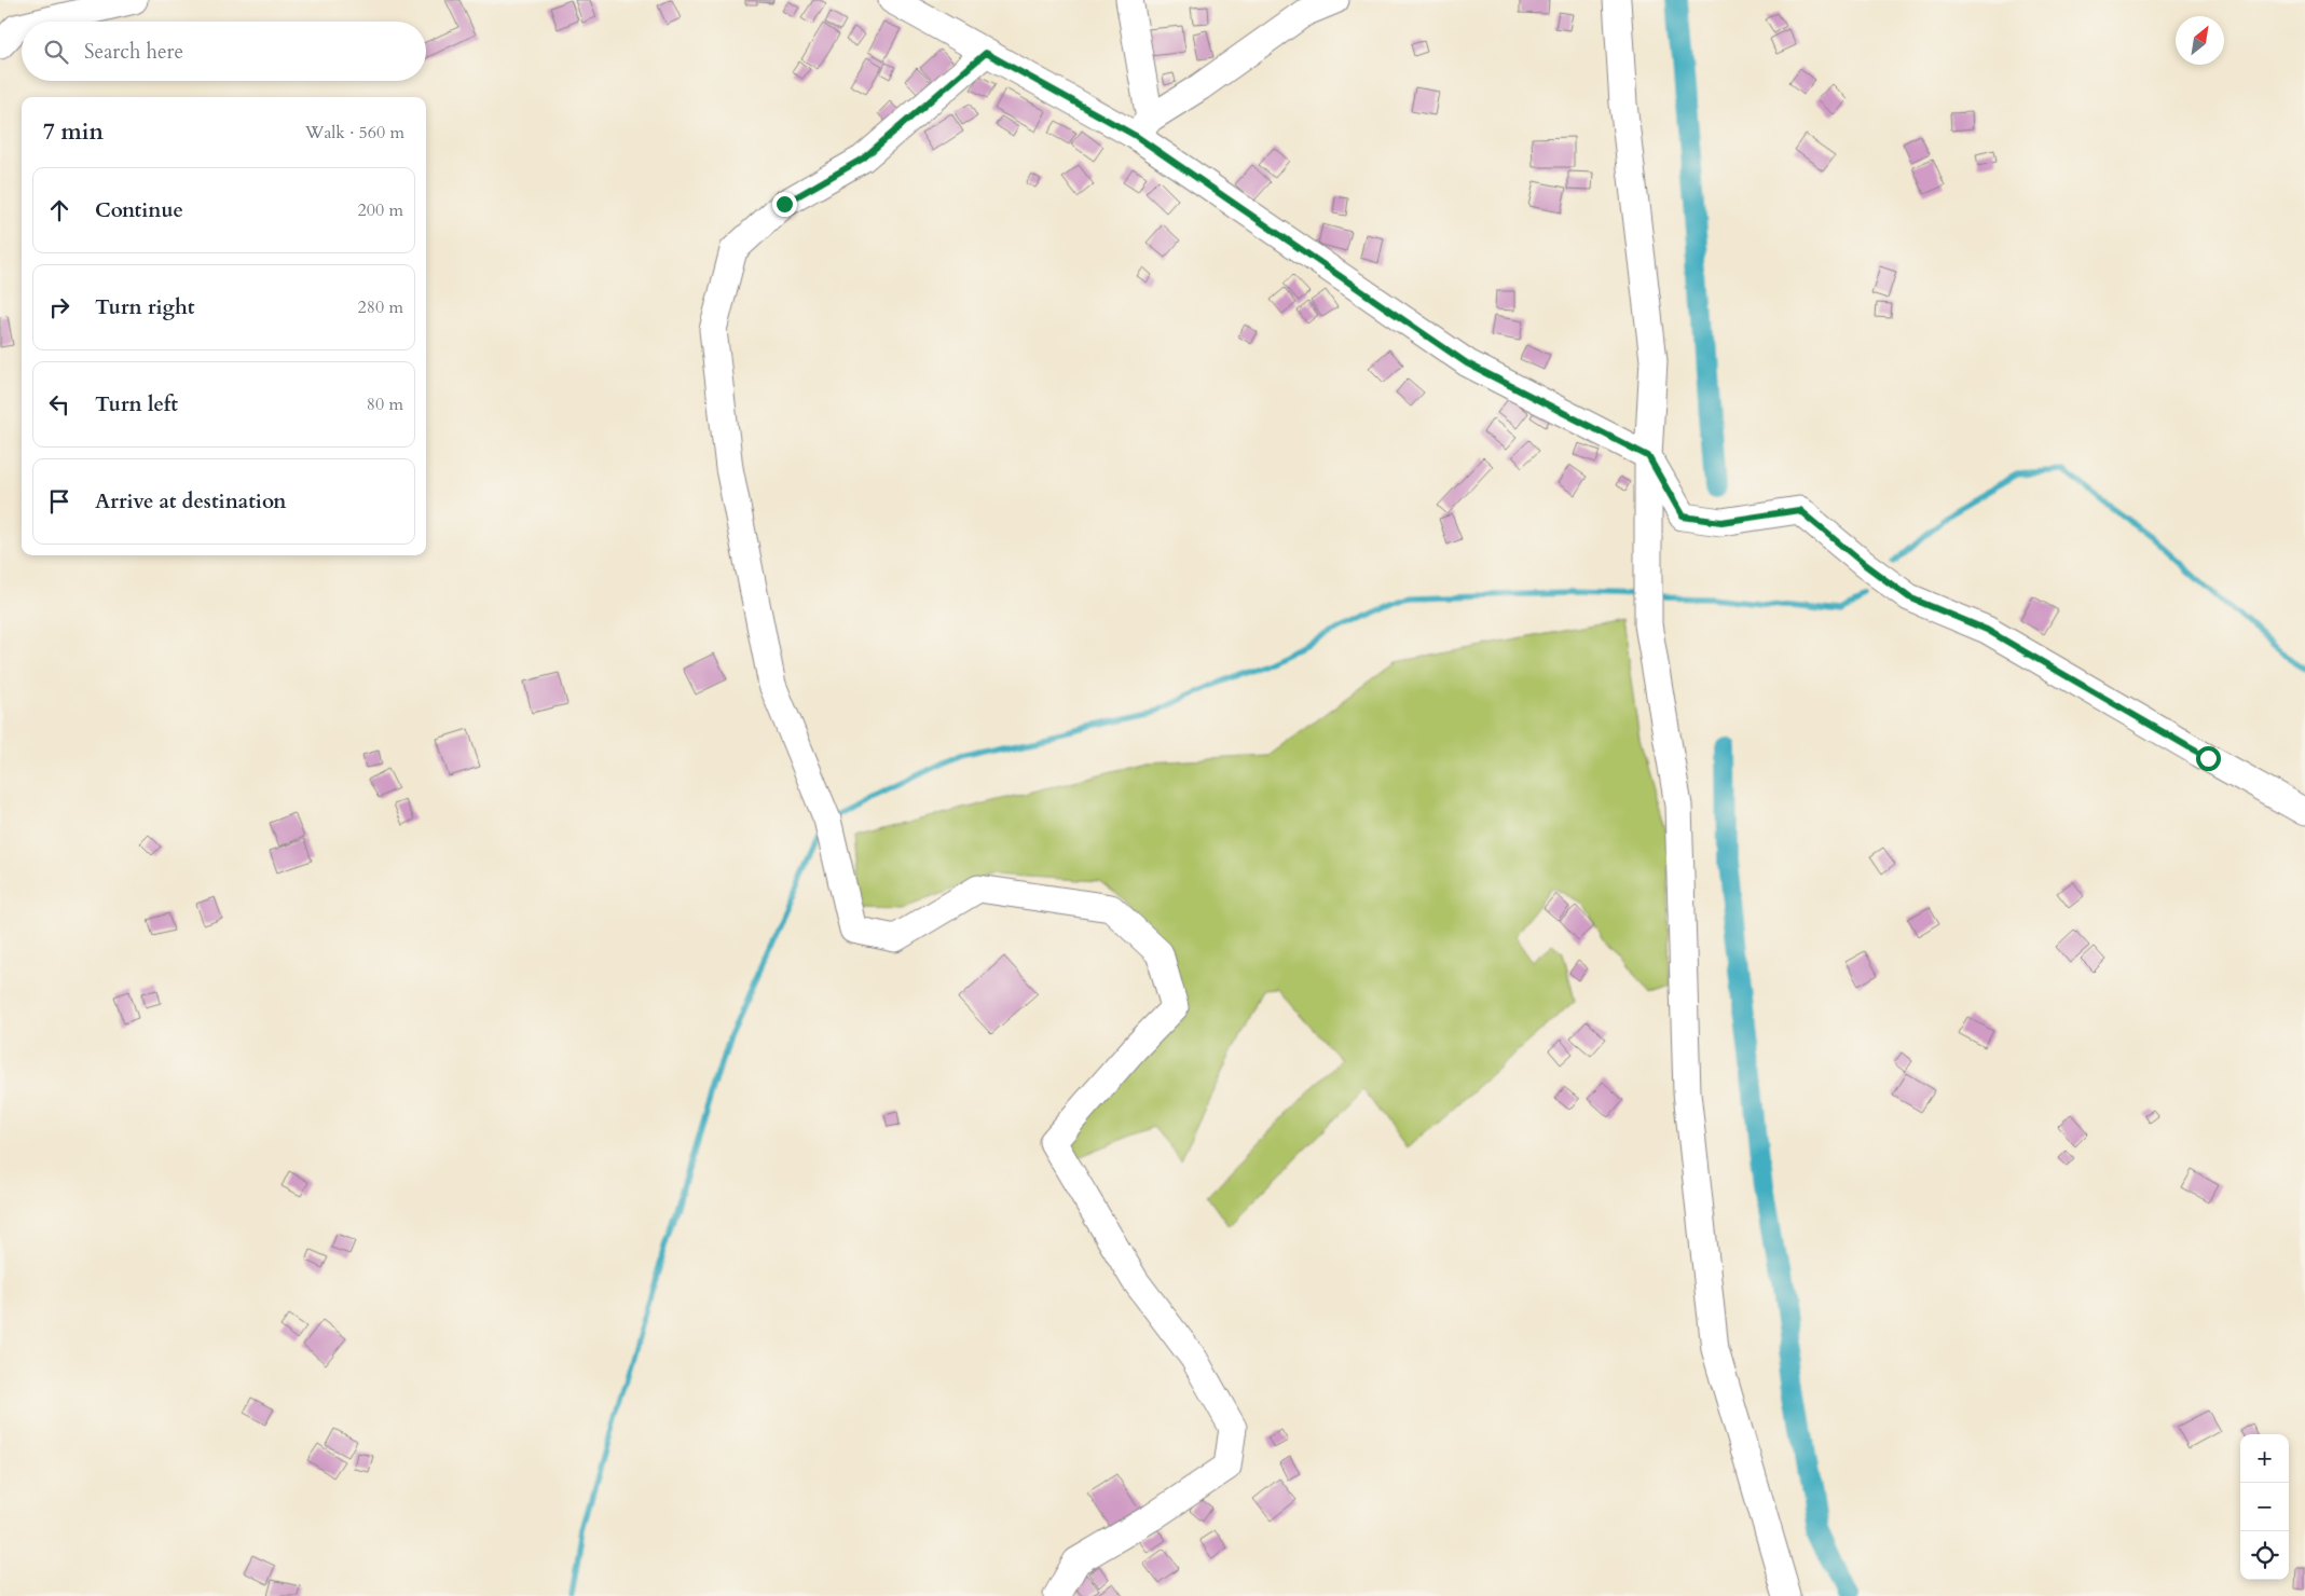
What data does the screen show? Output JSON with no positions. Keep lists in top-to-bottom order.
{
  "north": "top right",
  "page": {
    "search": "Search here",
    "heading": ["7 min", "Walk · 560 m"],
    "list": [
      ["Continue", "200 m"],
      ["Turn right", "280 m"],
      ["Turn left", "80 m"],
      "Arrive at destination"
    ],
    "map_buttons": ["+", "−"]
  }
}
